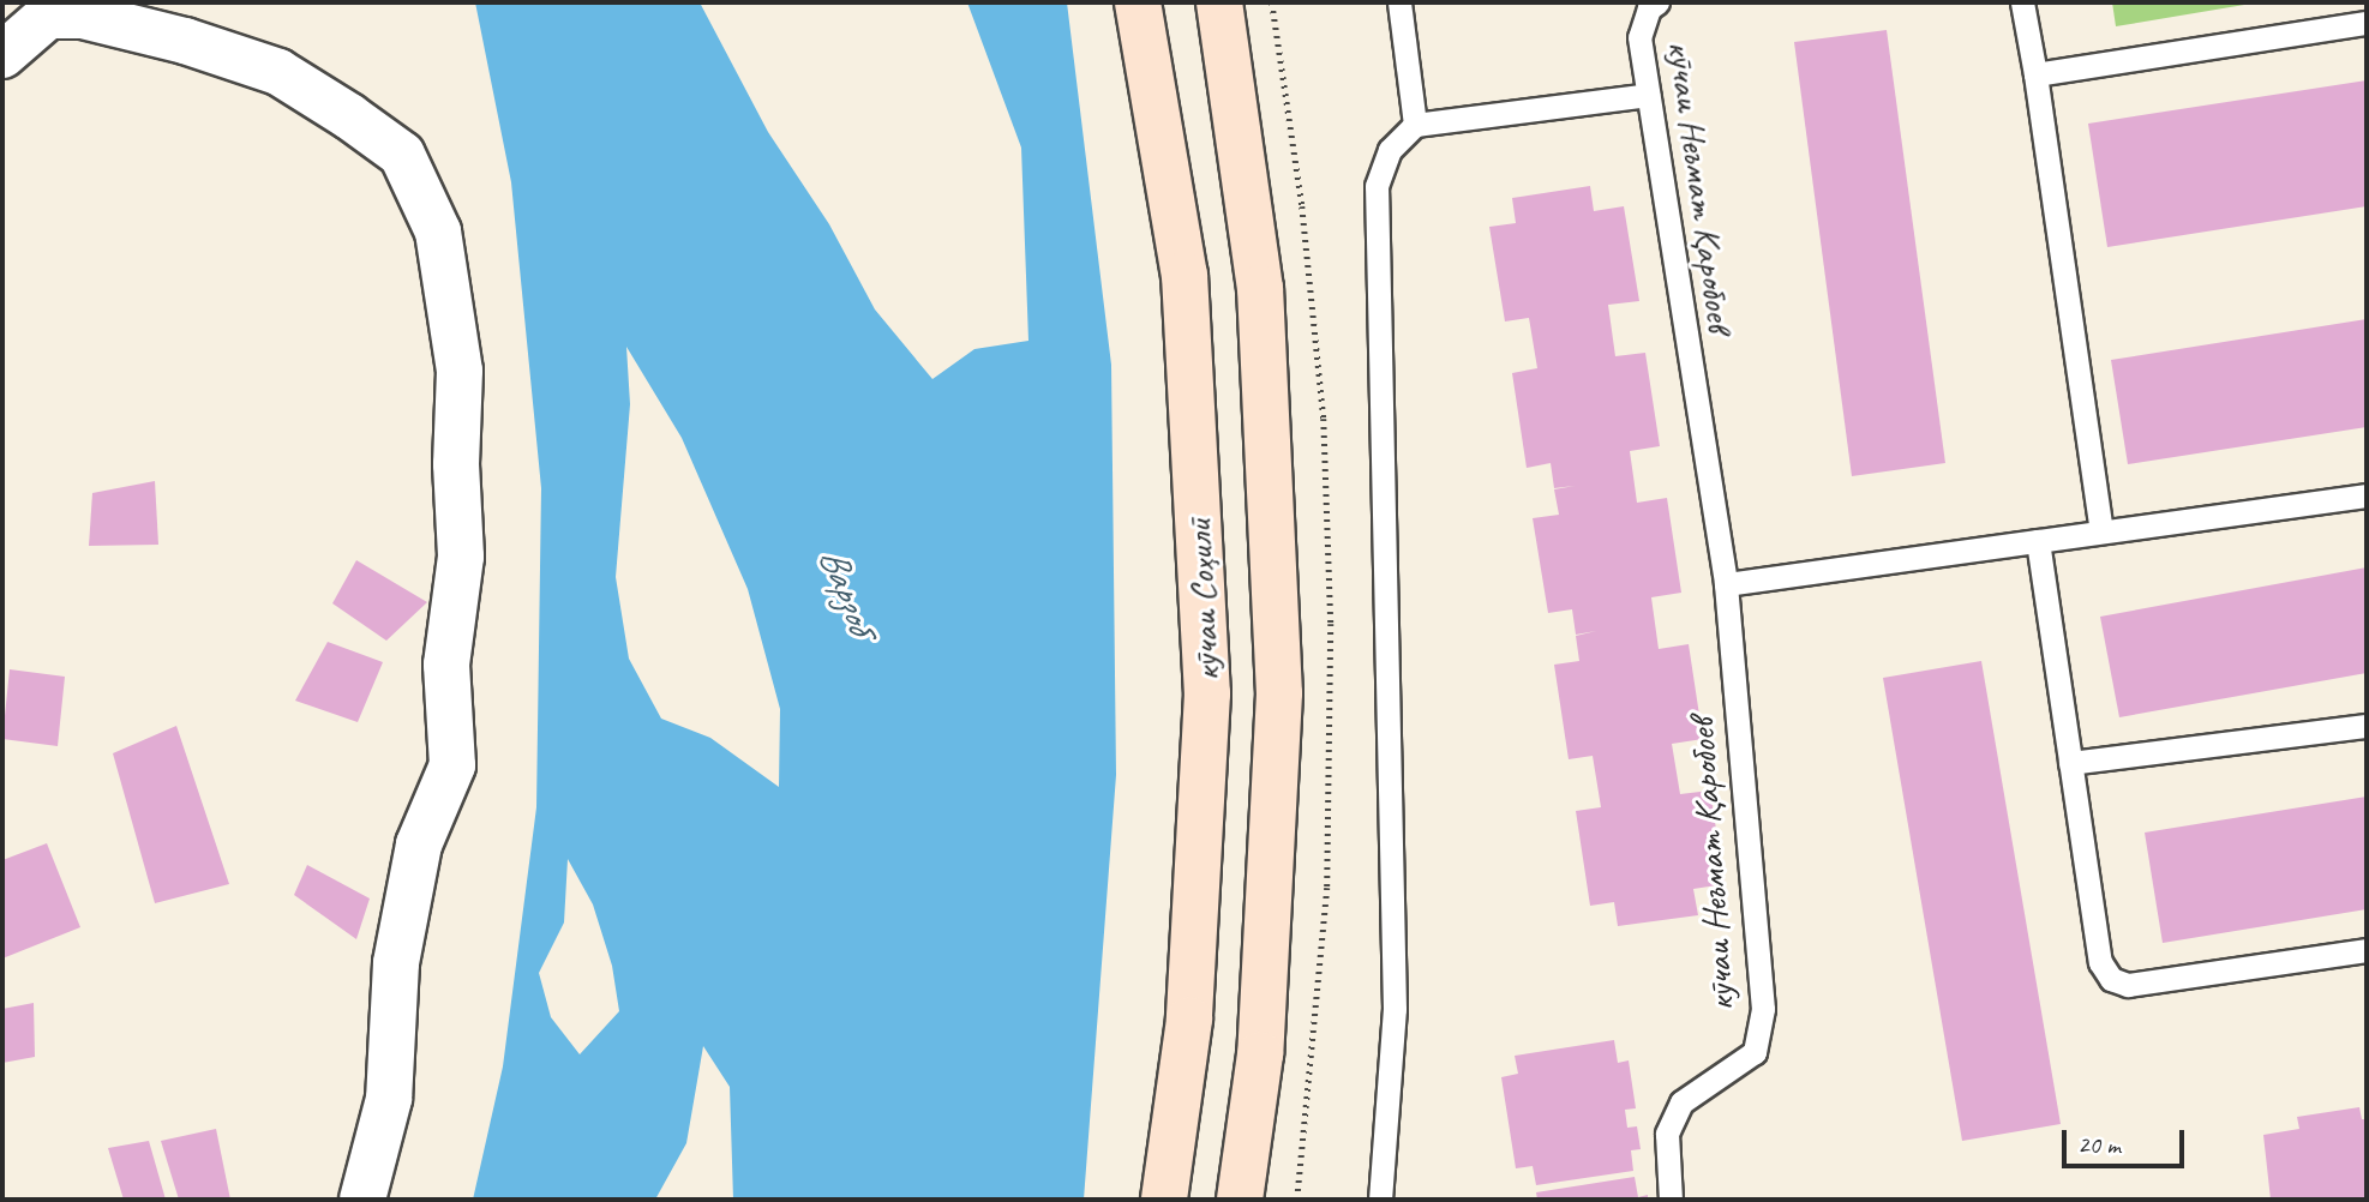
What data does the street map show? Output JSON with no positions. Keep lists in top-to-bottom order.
{
  "streets": {
    "main road": ["кӯчаи Соҳилӣ"],
    "lane": ["кӯчаи Неъмат Қаробоев"]
  },
  "water": ["Варзоб"],
  "scale_bar": "20 m"
}
